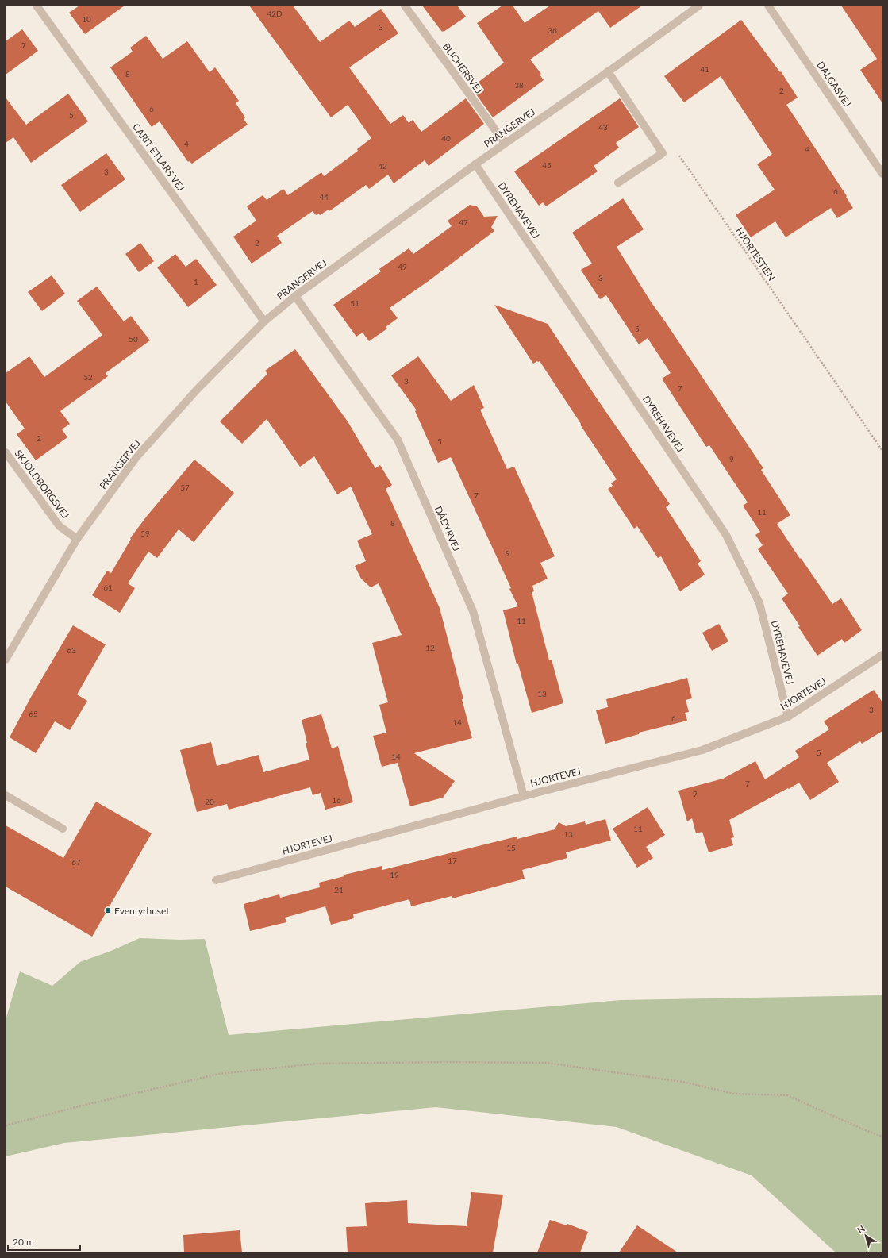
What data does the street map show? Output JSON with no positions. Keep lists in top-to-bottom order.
{
  "streets": {
    "street": [
      "BLICHERSVEJ",
      "DALGASVEJ",
      "PRANGERVEJ",
      "CARIT ETLARS VEJ",
      "DYREHAVEVEJ",
      "SKJOLDBORGSVEJ",
      "DÅDYRVEJ",
      "HJORTEVEJ"
    ],
    "path": ["HJORTESTIEN"]
  },
  "crossings": [
    ["BLICHERSVEJ", "PRANGERVEJ"],
    ["PRANGERVEJ", "CARIT ETLARS VEJ"],
    ["PRANGERVEJ", "DYREHAVEVEJ"],
    ["PRANGERVEJ", "SKJOLDBORGSVEJ"],
    ["PRANGERVEJ", "DÅDYRVEJ"],
    ["DYREHAVEVEJ", "HJORTEVEJ"],
    ["DÅDYRVEJ", "HJORTEVEJ"]
  ],
  "places": ["Eventyrhuset"],
  "house_numbers": [
    "42D",
    "10",
    "3",
    "36",
    "7",
    "41",
    "8",
    "38",
    "2",
    "6",
    "5",
    "43",
    "40",
    "4",
    "4",
    "45",
    "42",
    "3",
    "6",
    "44",
    "47",
    "2",
    "49",
    "3",
    "1",
    "51",
    "5",
    "50",
    "52",
    "3",
    "7",
    "2",
    "5",
    "9",
    "57",
    "7",
    "11",
    "8",
    "59",
    "9",
    "61",
    "11",
    "12",
    "63",
    "13",
    "3",
    "65",
    "6",
    "14",
    "5",
    "14",
    "7",
    "9",
    "16",
    "20",
    "11",
    "13",
    "15",
    "17",
    "67",
    "19",
    "21"
  ],
  "scale_bar": "20 m",
  "north": "top left"
}
